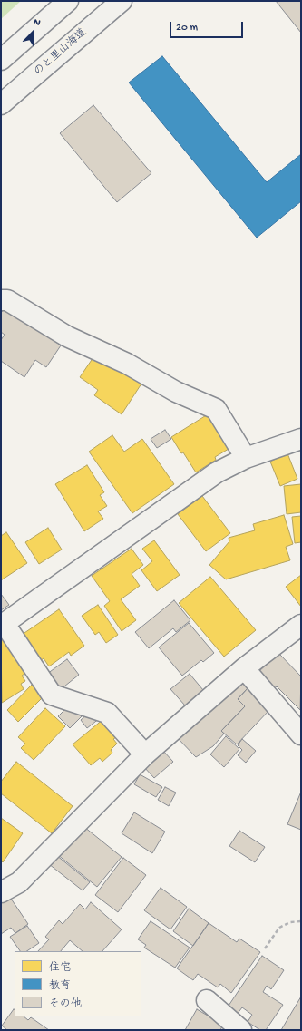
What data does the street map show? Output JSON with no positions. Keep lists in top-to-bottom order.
{
  "streets": {
    "main road": ["のと里山海道"]
  },
  "legend": ["住宅", "教育", "その他"],
  "scale_bar": "20 m",
  "north": "top right"
}
